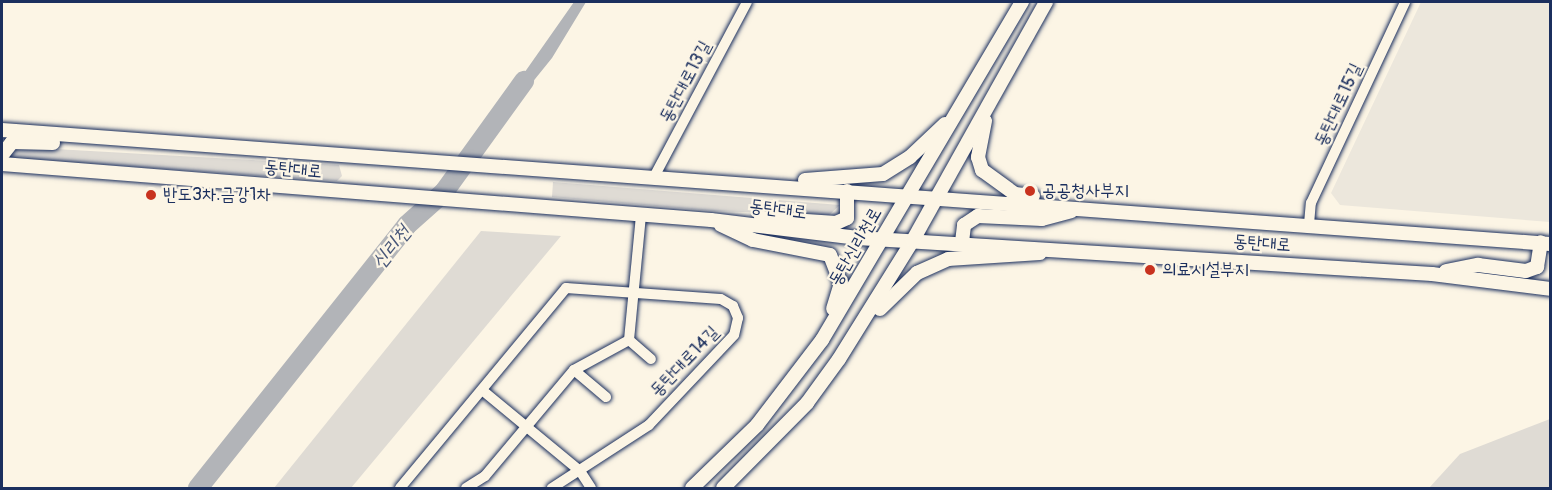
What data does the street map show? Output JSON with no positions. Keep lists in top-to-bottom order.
{
  "streets": {
    "main road": ["동탄대로", "동탄신리천로"],
    "street": ["동탄대로13길", "동탄대로15길", "동탄대로14길"]
  },
  "crossings": [
    ["동탄대로13길", "동탄대로"],
    ["동탄대로15길", "동탄대로"],
    ["동탄대로", "동탄신리천로"]
  ],
  "water": ["신리천"],
  "places": ["공공청사부지", "반도3차.금강1차", "의료시설부지"]
}
